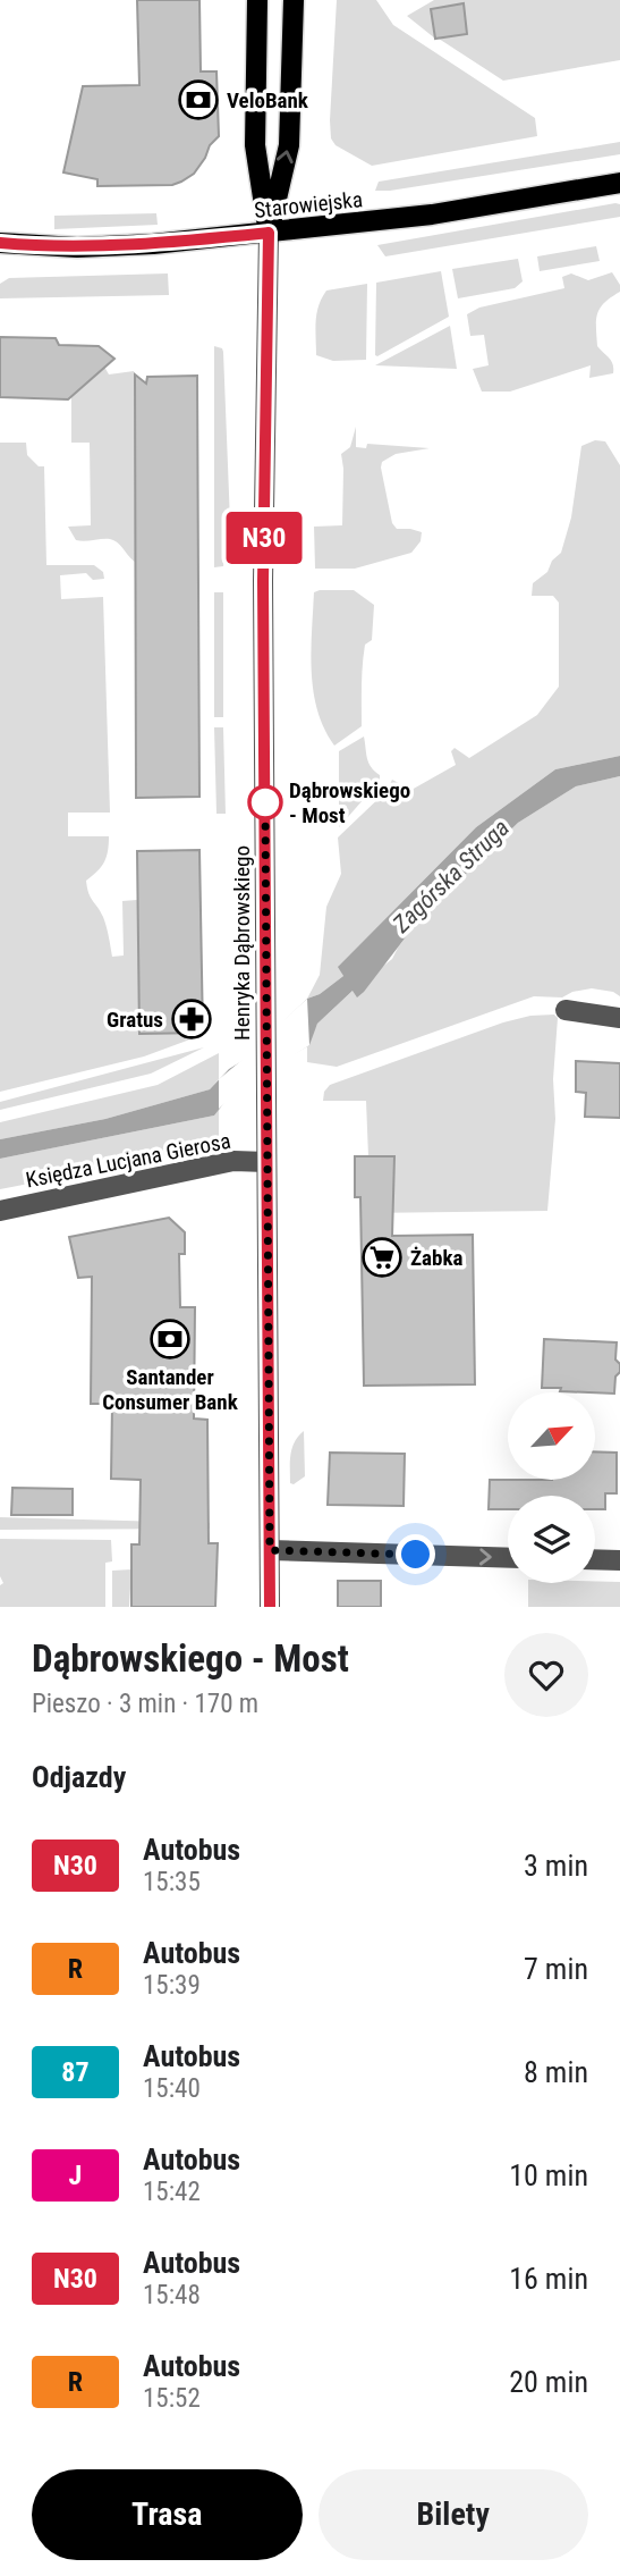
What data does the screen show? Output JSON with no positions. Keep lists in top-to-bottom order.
{
  "streets": {
    "main road": ["Starowiejska", "Henryka Dąbrowskiego"],
    "street": ["Księdza Lucjana Gierosa"]
  },
  "crossings": [
    ["Starowiejska", "Henryka Dąbrowskiego"],
    ["Henryka Dąbrowskiego", "Księdza Lucjana Gierosa"]
  ],
  "water": ["Zagórska Struga"],
  "places": {
    "bank": ["VeloBank", "Santander Consumer Bank"],
    "other": ["Dąbrowskiego - Most"],
    "pharmacy": ["Gratus"],
    "supermarket": ["Żabka"]
  },
  "lines": ["bus line N30"],
  "north": "top right",
  "page": {
    "on_map": "N30",
    "heading": [
      ["Dąbrowskiego - Most", "Pieszo · 3 min · 170 m"],
      "Odjazdy"
    ],
    "list": [
      {
        "mark": "N30",
        "name": "Autobus",
        "note": "15:35",
        "value": "3 min"
      },
      {
        "mark": "R",
        "name": "Autobus",
        "note": "15:39",
        "value": "7 min"
      },
      {
        "mark": "87",
        "name": "Autobus",
        "note": "15:40",
        "value": "8 min"
      },
      {
        "mark": "J",
        "name": "Autobus",
        "note": "15:42",
        "value": "10 min"
      },
      {
        "mark": "N30",
        "name": "Autobus",
        "note": "15:48",
        "value": "16 min"
      },
      {
        "mark": "R",
        "name": "Autobus",
        "note": "15:52",
        "value": "20 min"
      }
    ],
    "buttons": ["Trasa", "Bilety"]
  }
}
